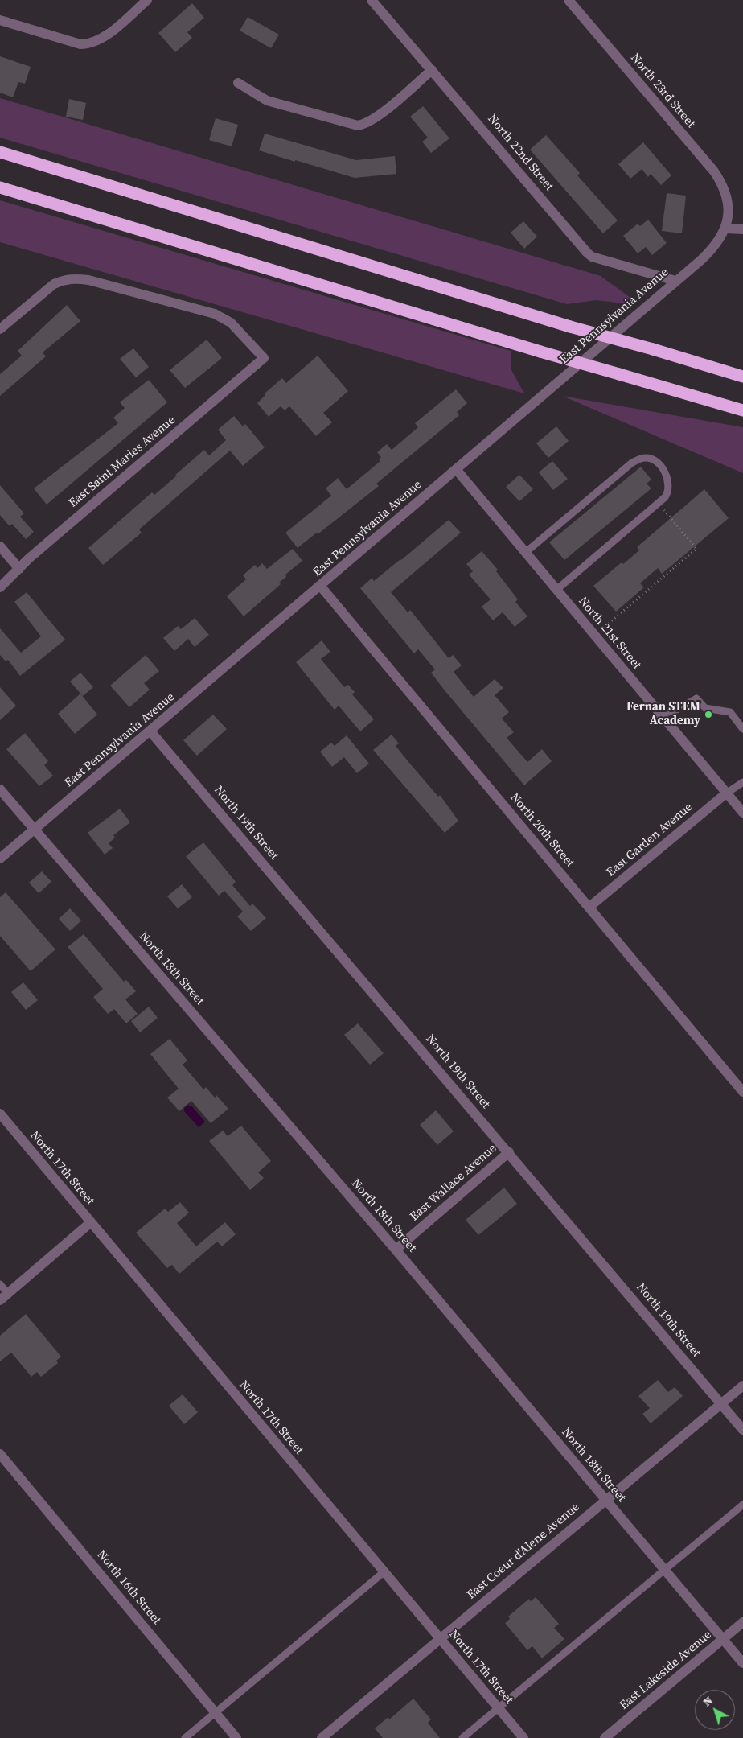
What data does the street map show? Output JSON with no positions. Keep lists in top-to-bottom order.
{
  "streets": {
    "street": [
      "North 23rd Street",
      "North 22nd Street",
      "East Pennsylvania Avenue",
      "East Saint Maries Avenue",
      "North 21st Street",
      "North 19th Street",
      "North 20th Street",
      "East Garden Avenue",
      "North 18th Street",
      "North 17th Street",
      "East Wallace Avenue",
      "East Coeur d'Alene Avenue",
      "North 16th Street",
      "East Lakeside Avenue"
    ]
  },
  "crossings": [
    ["North 23rd Street", "East Pennsylvania Avenue"],
    ["North 22nd Street", "East Pennsylvania Avenue"],
    ["East Pennsylvania Avenue", "North 21st Street"],
    ["East Pennsylvania Avenue", "North 19th Street"],
    ["East Pennsylvania Avenue", "North 20th Street"],
    ["East Pennsylvania Avenue", "North 18th Street"],
    ["North 21st Street", "East Garden Avenue"],
    ["North 19th Street", "East Wallace Avenue"],
    ["North 19th Street", "East Coeur d'Alene Avenue"],
    ["North 20th Street", "East Garden Avenue"],
    ["North 18th Street", "East Wallace Avenue"],
    ["North 18th Street", "East Coeur d'Alene Avenue"],
    ["North 18th Street", "East Lakeside Avenue"],
    ["North 17th Street", "East Coeur d'Alene Avenue"]
  ],
  "places": ["Fernan STEM Academy"],
  "north": "top left"
}
